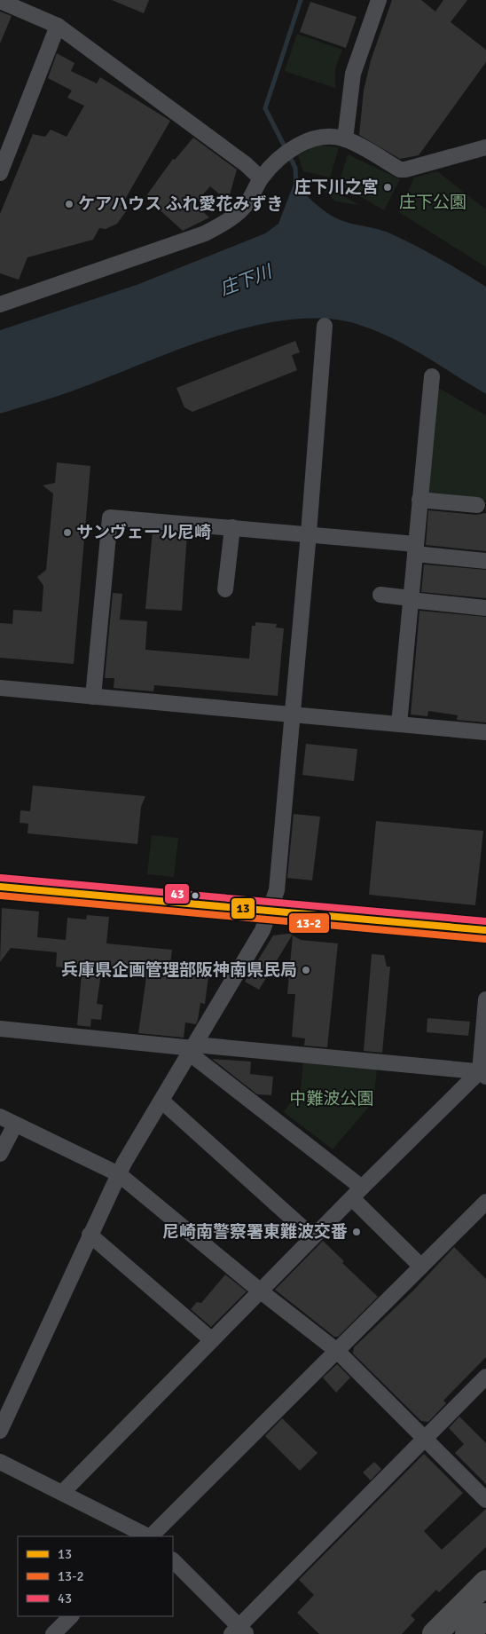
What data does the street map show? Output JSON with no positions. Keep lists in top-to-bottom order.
{
  "water": ["庄下川"],
  "parks": ["庄下公園", "中難波公園"],
  "places": [
    "庄下川之宮",
    "ケアハウス ふれ愛花みずき",
    "サンヴェール尼崎",
    "兵庫県企画管理部阪神南県民局",
    "尼崎南警察署東難波交番"
  ],
  "lines": ["transit line 43", "transit line 13", "transit line 13-2"],
  "legend": ["13", "13-2", "43"]
}
